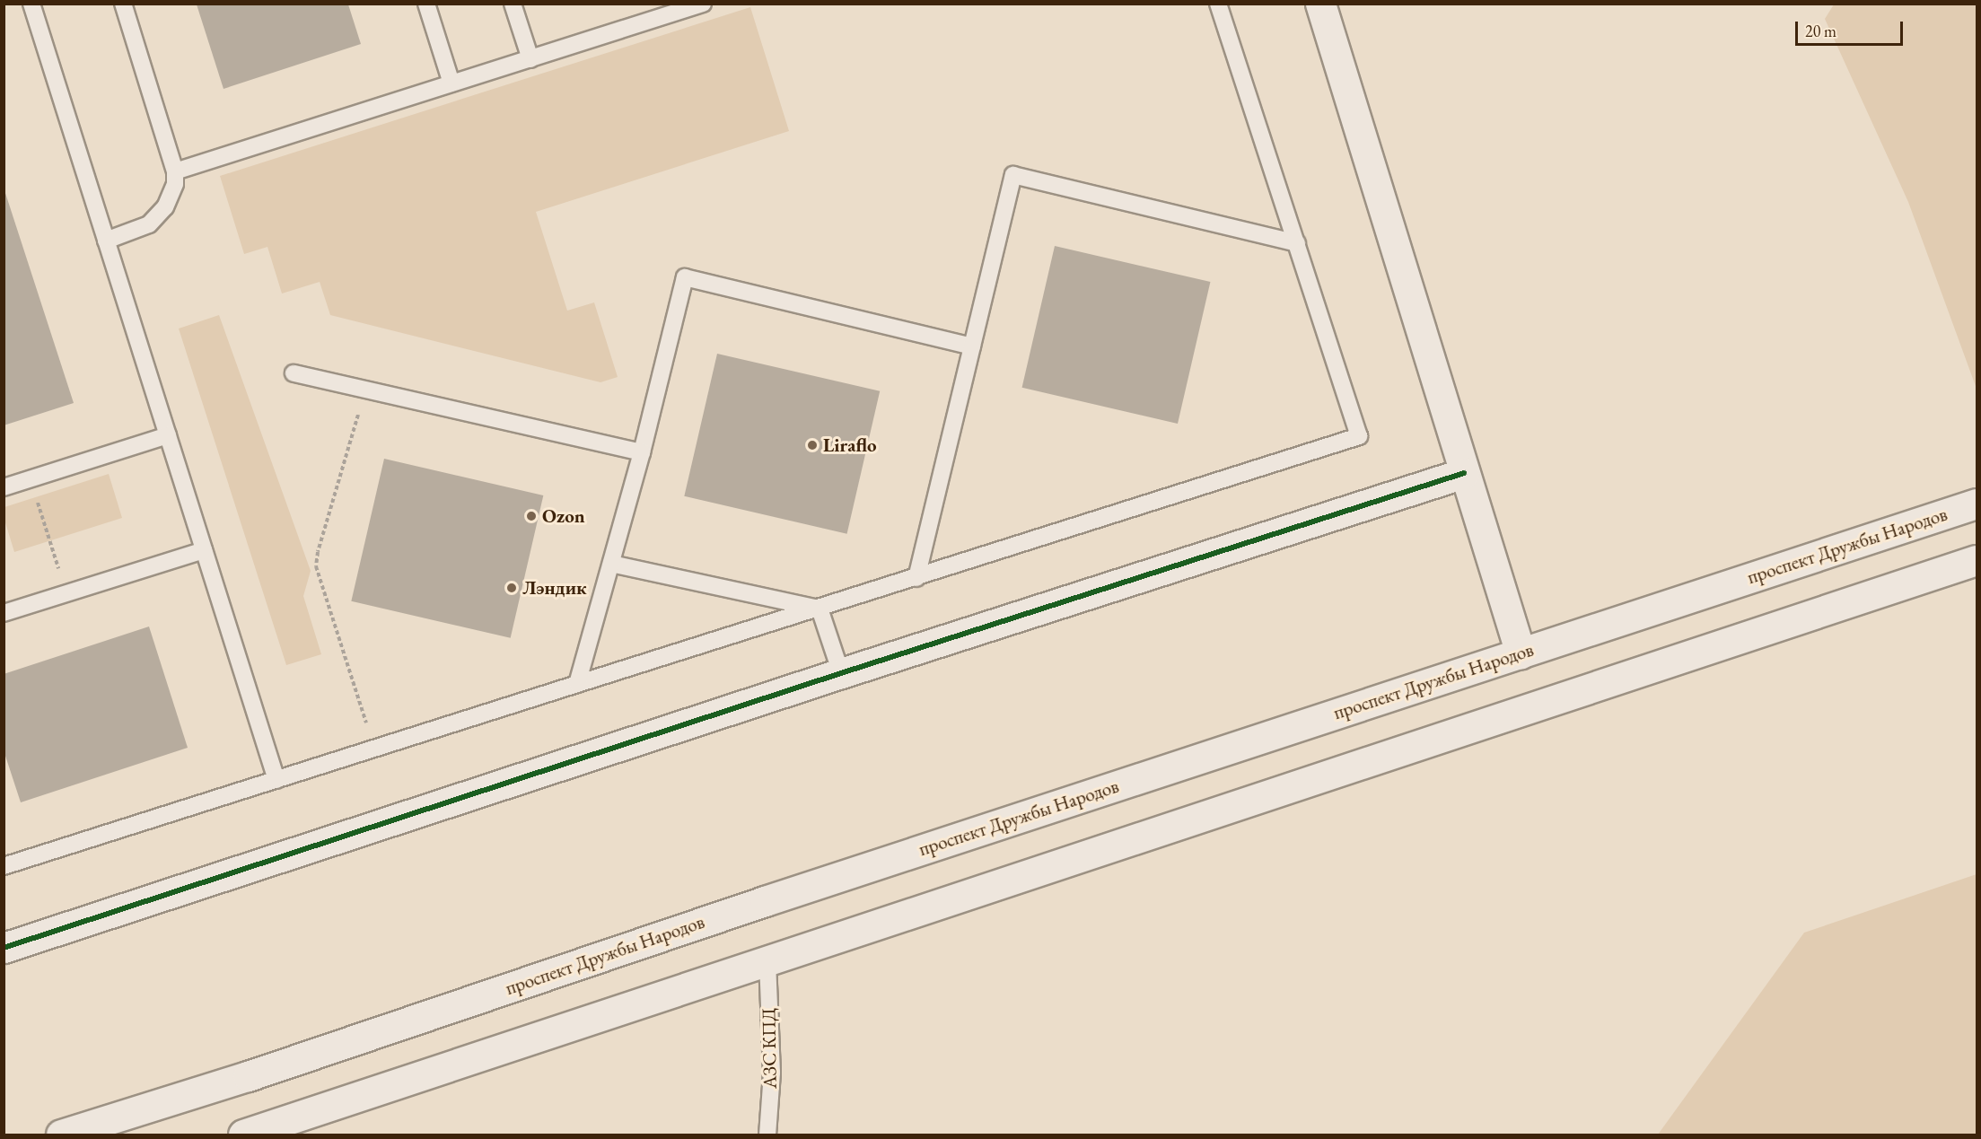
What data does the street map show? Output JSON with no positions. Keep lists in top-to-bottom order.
{
  "streets": {
    "main road": ["проспект Дружбы Народов"],
    "lane": ["АЗС КПД"]
  },
  "places": ["Liraflo", "Ozon", "Лэндик"],
  "scale_bar": "20 m"
}
